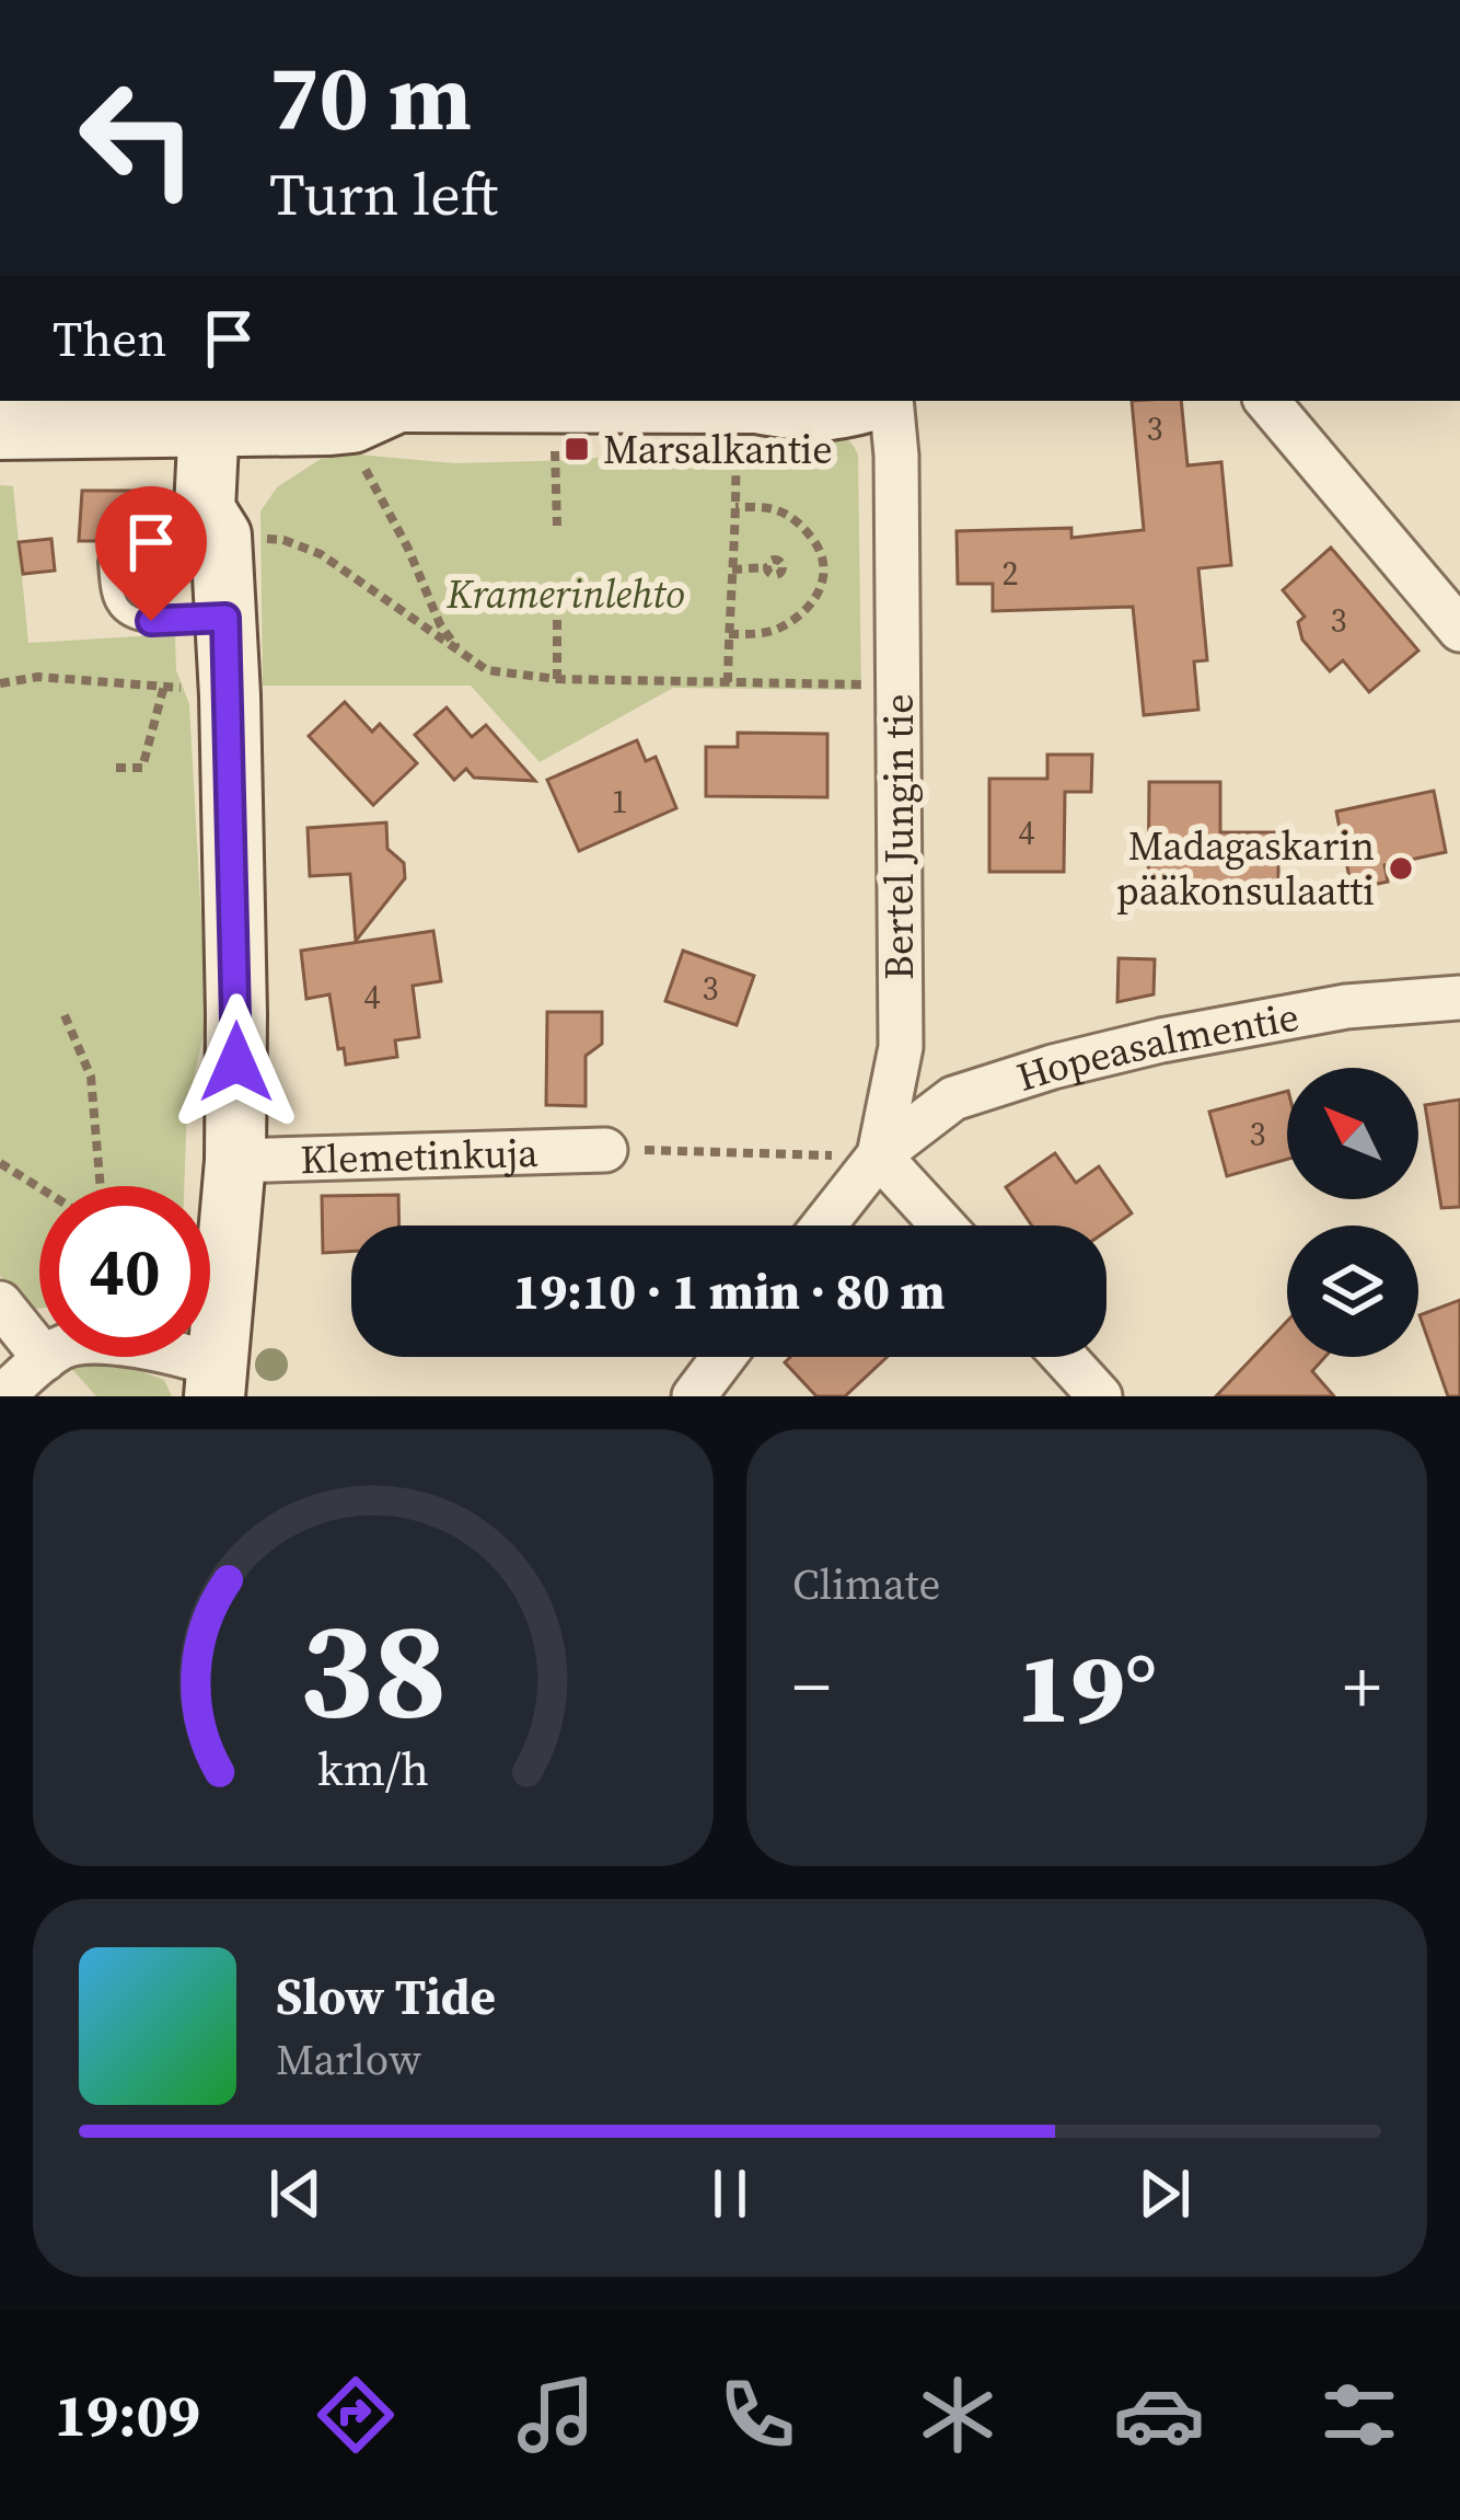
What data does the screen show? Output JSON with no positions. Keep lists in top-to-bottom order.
{
  "streets": {
    "street": ["Bertel Jungin tie", "Hopeasalmentie", "Klemetinkuja"]
  },
  "crossings": [
    ["Bertel Jungin tie", "Hopeasalmentie"]
  ],
  "parks": ["Kramerinlehto"],
  "places": {
    "transit": ["Marsalkantie"],
    "other": ["Madagaskarin pääkonsulaatti"]
  },
  "house_numbers": [
    "3",
    "2",
    "3",
    "1",
    "4",
    "3",
    "4",
    "3"
  ],
  "north": "top left",
  "page": {
    "turn": ["70 m", "Turn left"],
    "then": "Then",
    "limit": "40",
    "trip": "19:10 · 1 min · 80 m",
    "tile": "Climate",
    "heat": ["−", "19°", "+"],
    "song": ["Slow Tide", "Marlow"],
    "tabs": "19:09",
    "gauge": ["38", "km/h"]
  }
}
